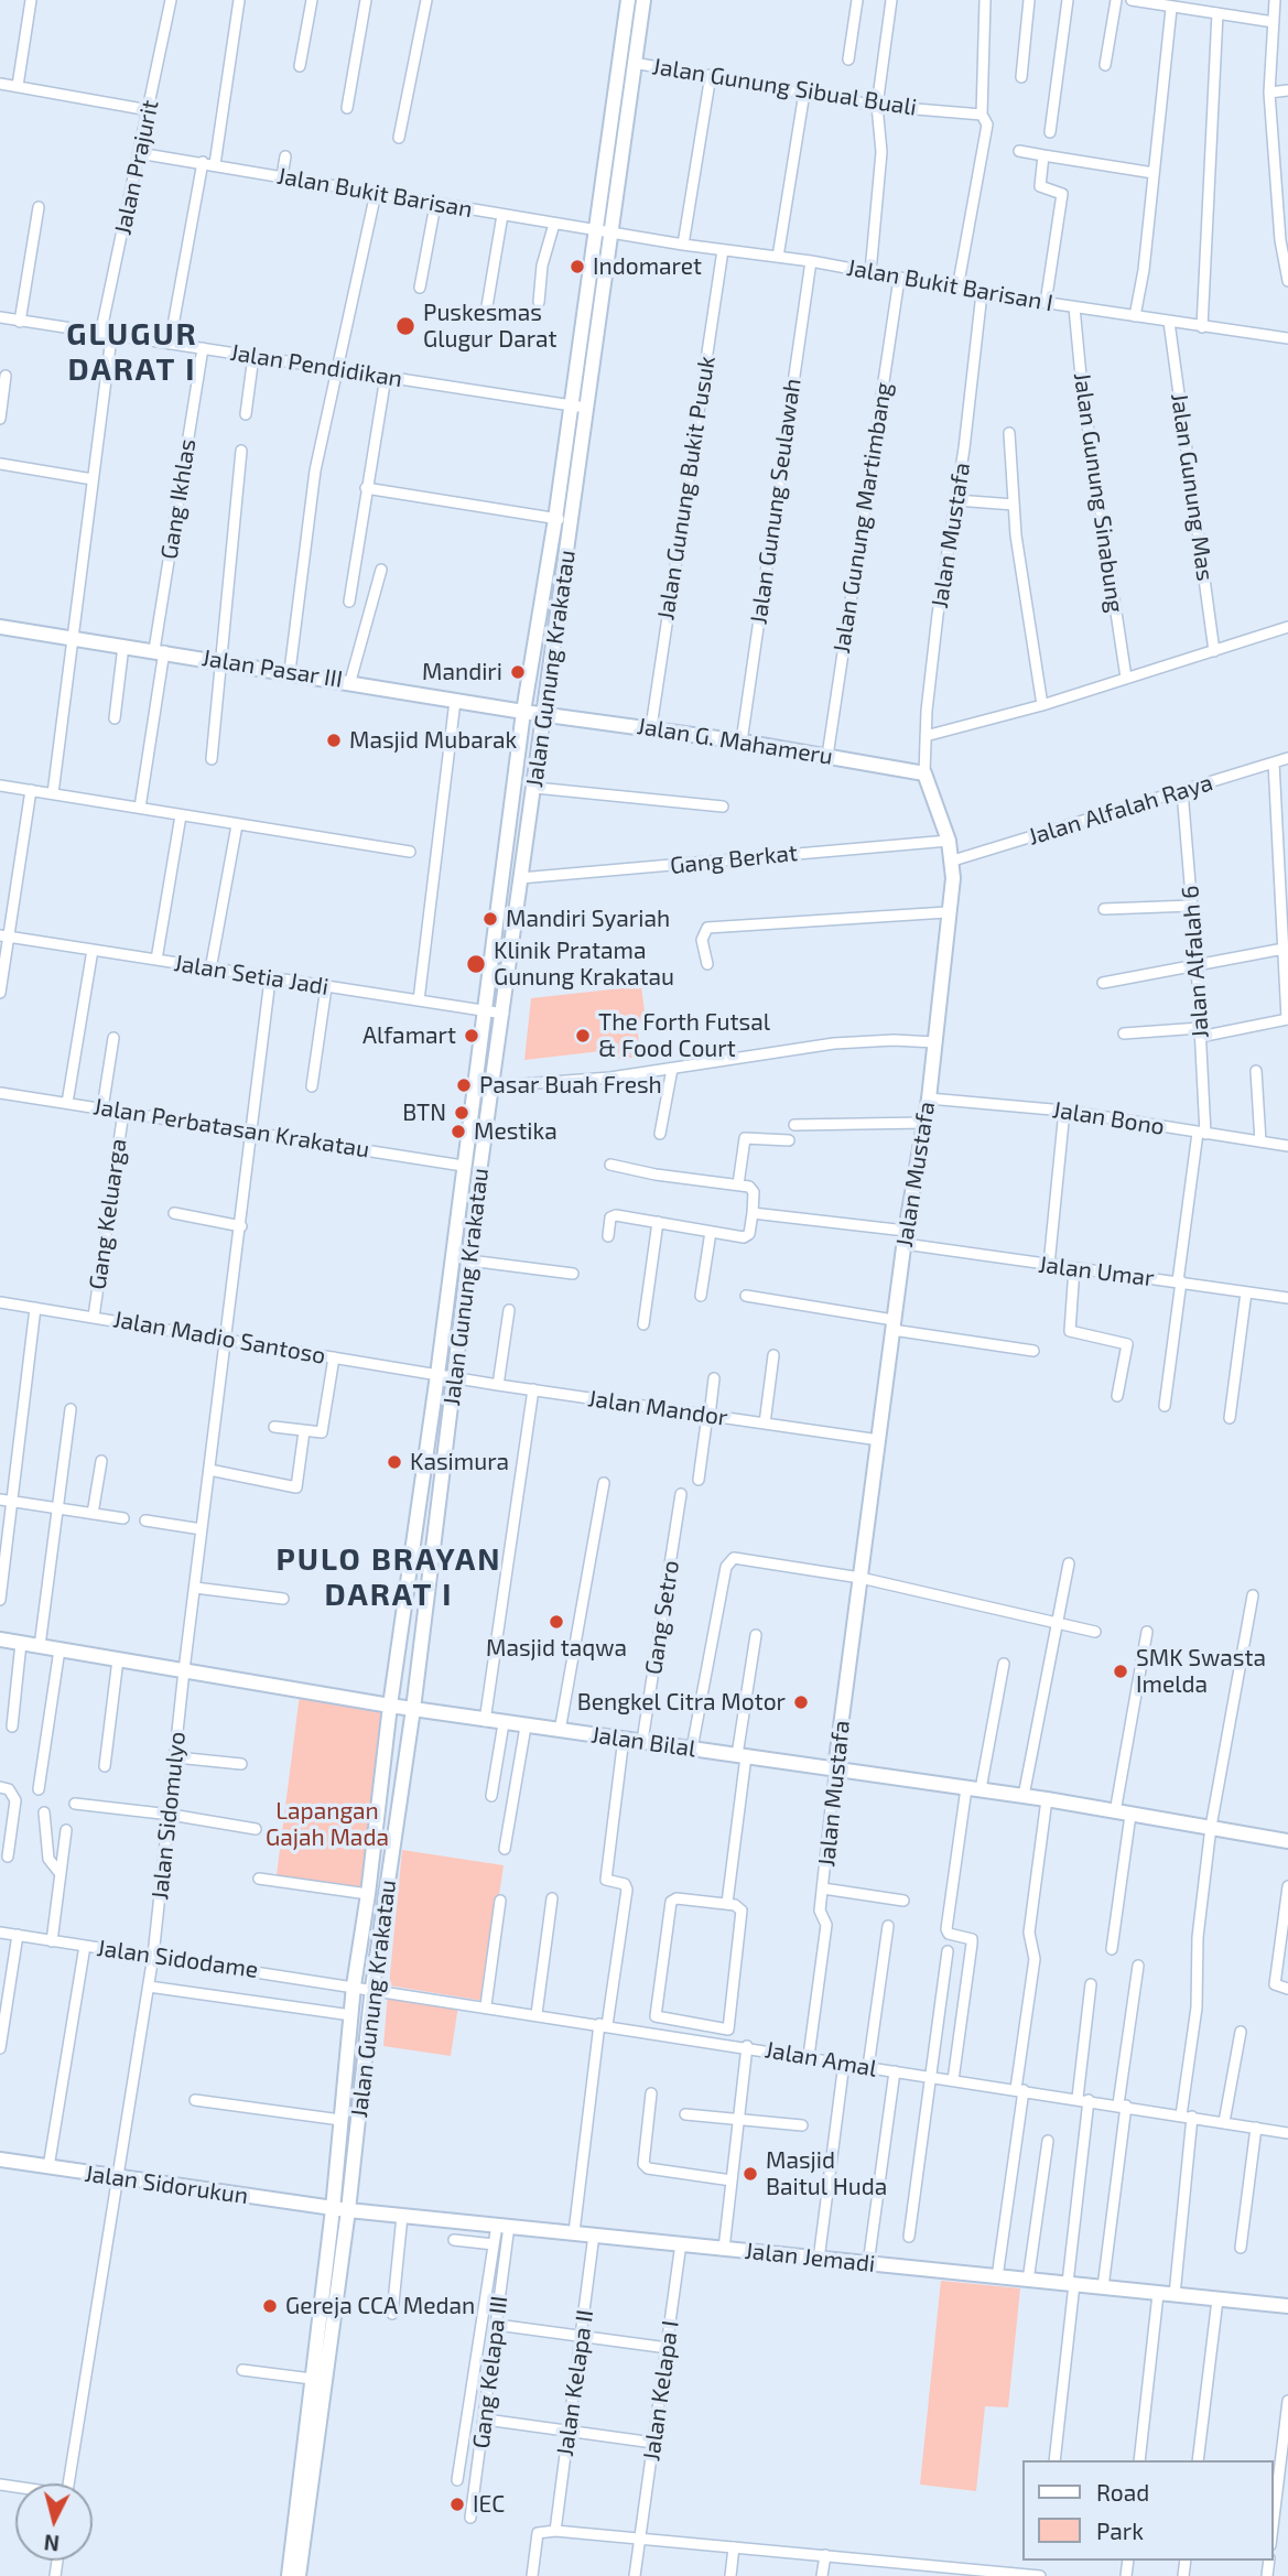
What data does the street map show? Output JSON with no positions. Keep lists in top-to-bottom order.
{
  "streets": {
    "main road": [
      "Jalan Mustafa",
      "Jalan Pasar III",
      "Jalan Gunung Krakatau",
      "Jalan G. Mahameru",
      "Jalan Bilal",
      "Jalan Sidorukun",
      "Jalan Jemadi"
    ],
    "street": [
      "Jalan Gunung Sibual Buali",
      "Jalan Prajurit",
      "Jalan Bukit Barisan",
      "Jalan Bukit Barisan I",
      "Jalan Pendidikan",
      "Jalan Gunung Mas",
      "Jalan Gunung Bukit Pusuk",
      "Jalan Gunung Sinabung",
      "Gang Ikhlas",
      "Jalan Gunung Seulawah",
      "Jalan Gunung Martimbang",
      "Jalan Alfalah Raya",
      "Gang Berkat",
      "Jalan Alfalah 6",
      "Jalan Setia Jadi",
      "Jalan Bono",
      "Jalan Perbatasan Krakatau",
      "Gang Keluarga",
      "Jalan Umar",
      "Jalan Madio Santoso",
      "Jalan Mandor",
      "Gang Setro",
      "Jalan Sidomulyo",
      "Jalan Sidodame",
      "Jalan Amal",
      "Gang Kelapa III",
      "Jalan Kelapa II",
      "Jalan Kelapa I"
    ]
  },
  "crossings": [
    ["Jalan Gunung Sibual Buali", "Jalan Gunung Krakatau"],
    ["Jalan Prajurit", "Jalan Bukit Barisan"],
    ["Jalan Prajurit", "Jalan Pendidikan"],
    ["Jalan Prajurit", "Jalan Pasar III"],
    ["Jalan Bukit Barisan", "Jalan Bukit Barisan I"],
    ["Jalan Bukit Barisan", "Jalan Gunung Krakatau"],
    ["Jalan Bukit Barisan I", "Jalan Gunung Mas"],
    ["Jalan Bukit Barisan I", "Jalan Gunung Bukit Pusuk"],
    ["Jalan Bukit Barisan I", "Jalan Gunung Sinabung"],
    ["Jalan Bukit Barisan I", "Jalan Gunung Seulawah"],
    ["Jalan Bukit Barisan I", "Jalan Gunung Martimbang"],
    ["Jalan Bukit Barisan I", "Jalan Mustafa"],
    ["Jalan Bukit Barisan I", "Jalan Gunung Krakatau"],
    ["Jalan Pendidikan", "Gang Ikhlas"],
    ["Jalan Pendidikan", "Jalan Gunung Krakatau"],
    ["Jalan Gunung Bukit Pusuk", "Jalan G. Mahameru"],
    ["Gang Ikhlas", "Jalan Pasar III"],
    ["Jalan Gunung Seulawah", "Jalan G. Mahameru"],
    ["Jalan Gunung Martimbang", "Jalan G. Mahameru"],
    ["Jalan Mustafa", "Jalan G. Mahameru"],
    ["Jalan Mustafa", "Jalan Alfalah Raya"],
    ["Jalan Mustafa", "Gang Berkat"],
    ["Jalan Mustafa", "Jalan Bono"],
    ["Jalan Mustafa", "Jalan Umar"],
    ["Jalan Mustafa", "Jalan Mandor"],
    ["Jalan Mustafa", "Jalan Bilal"],
    ["Jalan Mustafa", "Jalan Amal"],
    ["Jalan Pasar III", "Jalan Gunung Krakatau"],
    ["Jalan Pasar III", "Jalan G. Mahameru"],
    ["Jalan Gunung Krakatau", "Jalan G. Mahameru"],
    ["Jalan Gunung Krakatau", "Gang Berkat"],
    ["Jalan Gunung Krakatau", "Jalan Setia Jadi"],
    ["Jalan Gunung Krakatau", "Jalan Perbatasan Krakatau"],
    ["Jalan Gunung Krakatau", "Jalan Madio Santoso"],
    ["Jalan Gunung Krakatau", "Jalan Mandor"],
    ["Jalan Gunung Krakatau", "Jalan Bilal"],
    ["Jalan Gunung Krakatau", "Jalan Sidodame"],
    ["Jalan Gunung Krakatau", "Jalan Amal"],
    ["Jalan Gunung Krakatau", "Jalan Sidorukun"],
    ["Jalan Gunung Krakatau", "Jalan Jemadi"],
    ["Jalan Alfalah Raya", "Jalan Alfalah 6"],
    ["Jalan Alfalah 6", "Jalan Bono"],
    ["Jalan Alfalah 6", "Jalan Umar"],
    ["Jalan Setia Jadi", "Jalan Sidomulyo"],
    ["Jalan Perbatasan Krakatau", "Gang Keluarga"],
    ["Jalan Perbatasan Krakatau", "Jalan Sidomulyo"],
    ["Gang Keluarga", "Jalan Madio Santoso"],
    ["Jalan Madio Santoso", "Jalan Mandor"],
    ["Jalan Madio Santoso", "Jalan Sidomulyo"],
    ["Gang Setro", "Jalan Bilal"],
    ["Jalan Bilal", "Jalan Sidomulyo"],
    ["Jalan Sidomulyo", "Jalan Sidodame"],
    ["Jalan Sidomulyo", "Jalan Sidorukun"],
    ["Jalan Sidodame", "Jalan Amal"],
    ["Jalan Sidorukun", "Jalan Jemadi"],
    ["Jalan Jemadi", "Gang Kelapa III"],
    ["Jalan Jemadi", "Jalan Kelapa II"],
    ["Jalan Jemadi", "Jalan Kelapa I"]
  ],
  "districts": ["GLUGUR DARAT I", "PULO BRAYAN DARAT I"],
  "parks": ["Lapangan Gajah Mada"],
  "places": [
    "Indomaret",
    "Puskesmas Glugur Darat",
    "Mandiri",
    "Masjid Mubarak",
    "Mandiri Syariah",
    "Klinik Pratama Gunung Krakatau",
    "Alfamart",
    "The Forth Futsal & Food Court",
    "Pasar Buah Fresh",
    "BTN",
    "Mestika",
    "Kasimura",
    "Masjid taqwa",
    "SMK Swasta Imelda",
    "Bengkel Citra Motor",
    "Masjid Baitul Huda",
    "Gereja CCA Medan",
    "IEC"
  ],
  "legend": ["Road", "Park"],
  "north": "bottom"
}
